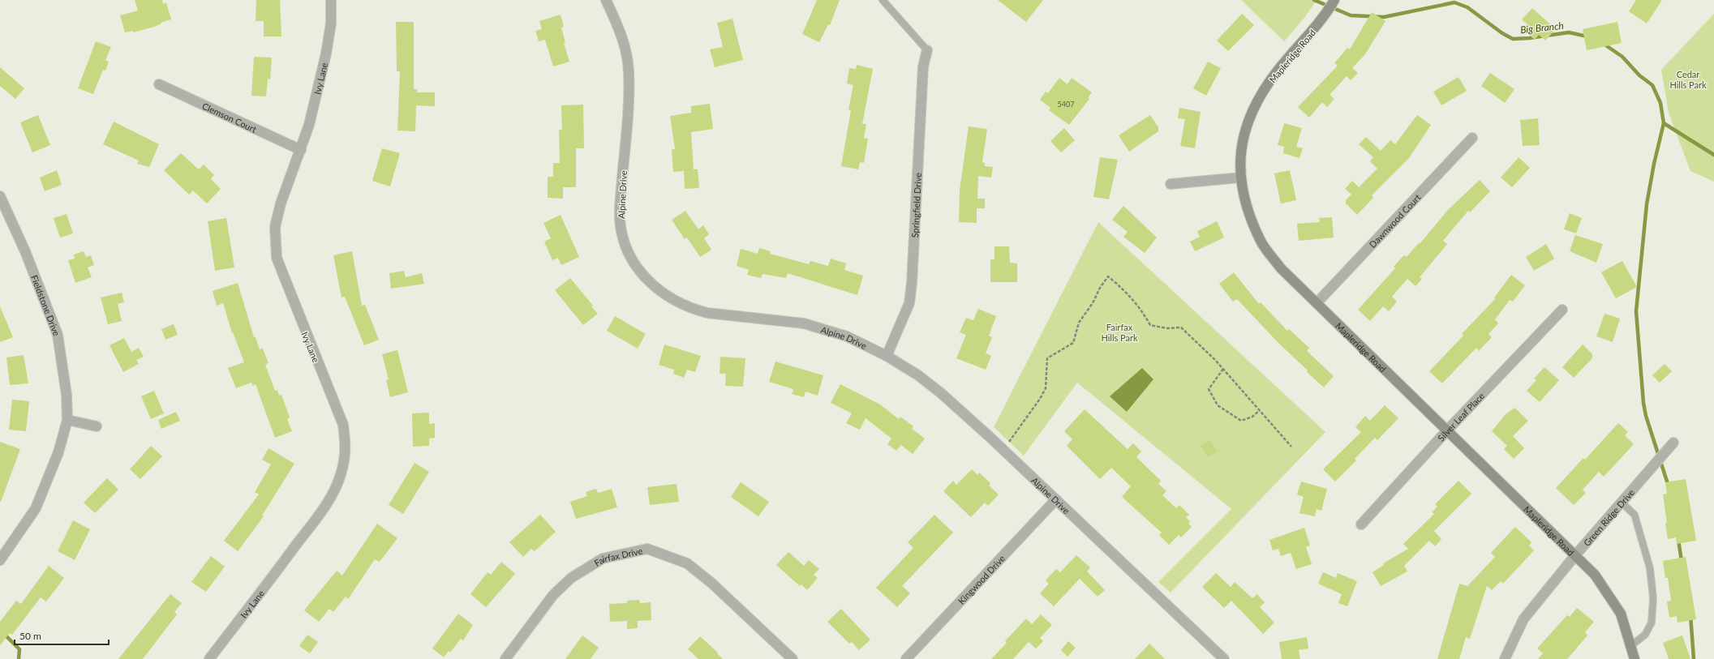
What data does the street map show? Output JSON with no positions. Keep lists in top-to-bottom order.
{
  "streets": {
    "street": [
      "Mapleridge Road",
      "Ivy Lane",
      "Clemson Court",
      "Alpine Drive",
      "Springfield Drive",
      "Dawnwood Court",
      "Fieldstone Drive",
      "Silver Leaf Place",
      "Green Ridge Drive",
      "Fairfax Drive",
      "Kingwood Drive"
    ]
  },
  "crossings": [
    ["Mapleridge Road", "Dawnwood Court"],
    ["Mapleridge Road", "Silver Leaf Place"],
    ["Mapleridge Road", "Green Ridge Drive"],
    ["Ivy Lane", "Clemson Court"],
    ["Alpine Drive", "Springfield Drive"],
    ["Alpine Drive", "Kingwood Drive"]
  ],
  "water": ["Big Branch"],
  "parks": ["Cedar Hills Park", "Fairfax Hills Park"],
  "house_numbers": ["5407"],
  "scale_bar": "50 m"
}
